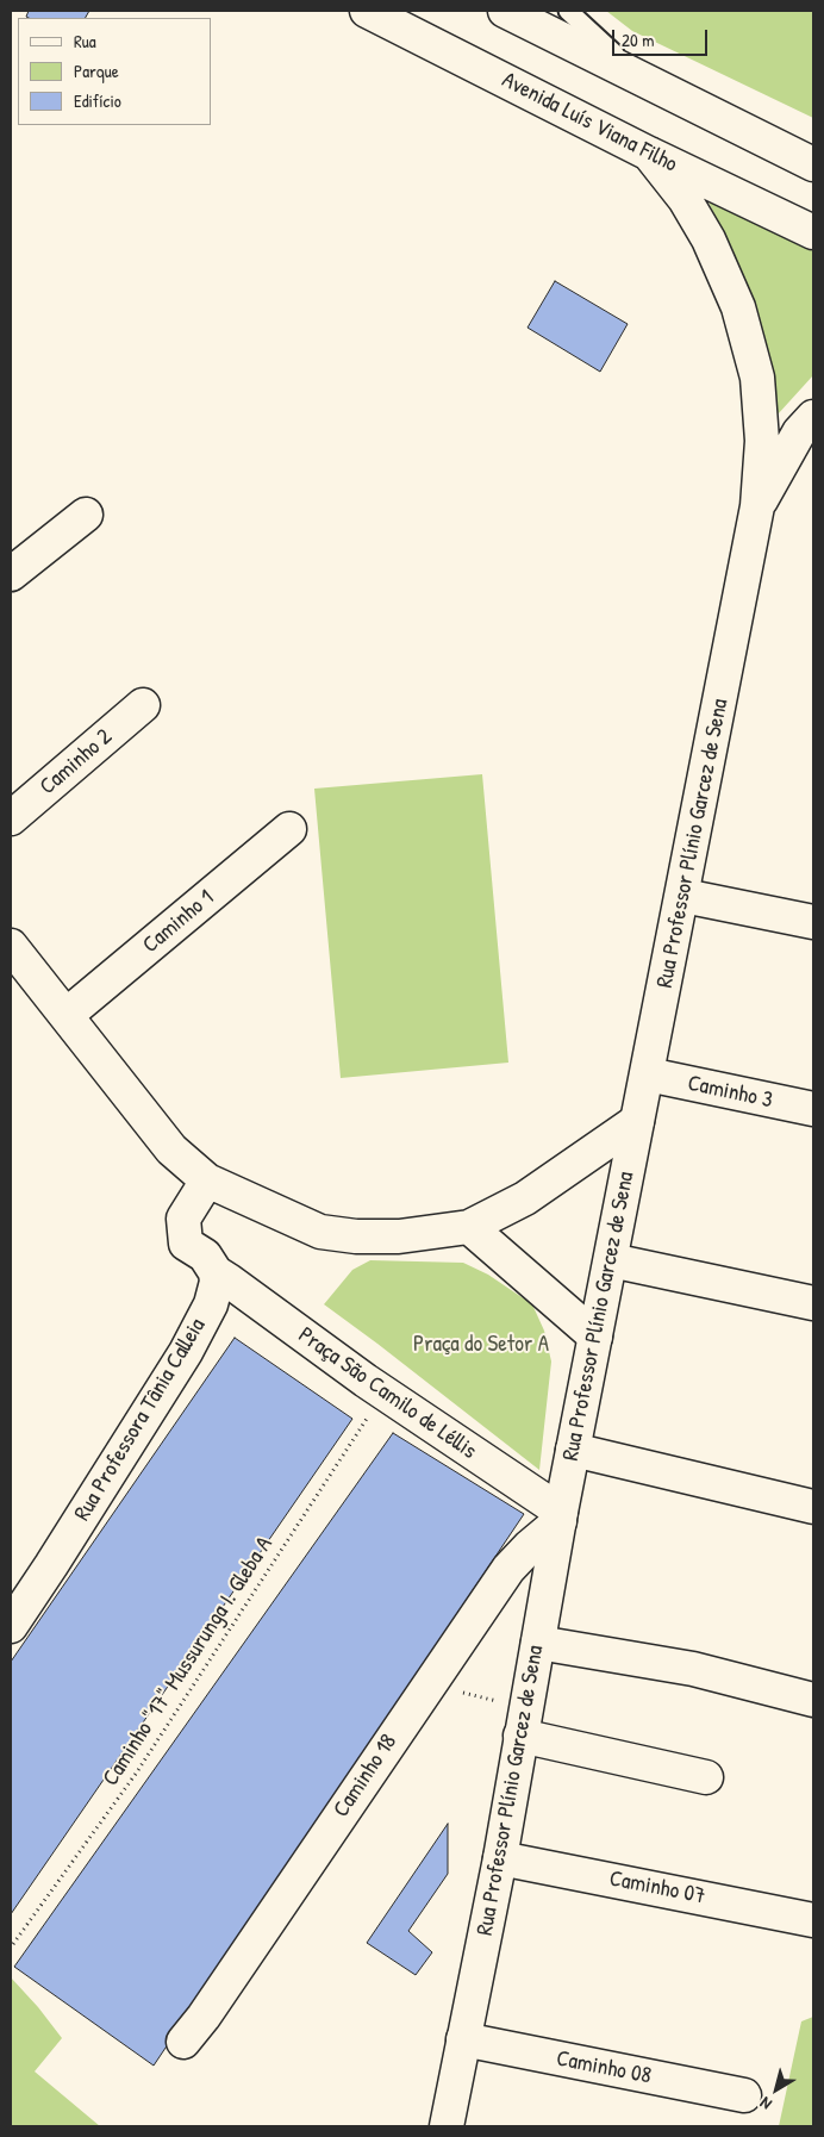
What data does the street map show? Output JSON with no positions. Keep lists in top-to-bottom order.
{
  "streets": {
    "main road": [
      "Avenida Luís Viana Filho",
      "Caminho 2",
      "Rua Professor Plínio Garcez de Sena",
      "Caminho 1",
      "Caminho 3",
      "Praça São Camilo de Léllis",
      "Rua Professora Tânia Calleia",
      "Caminho 18",
      "Caminho 07",
      "Caminho 08"
    ],
    "path": ["Caminho \"17\" Mussurunga I. Gleba A"]
  },
  "crossings": [
    ["Avenida Luís Viana Filho", "Rua Professor Plínio Garcez de Sena"],
    ["Rua Professor Plínio Garcez de Sena", "Caminho 3"],
    ["Rua Professor Plínio Garcez de Sena", "Praça São Camilo de Léllis"],
    ["Rua Professor Plínio Garcez de Sena", "Caminho 18"],
    ["Rua Professor Plínio Garcez de Sena", "Caminho 07"],
    ["Rua Professor Plínio Garcez de Sena", "Caminho 08"],
    ["Praça São Camilo de Léllis", "Rua Professora Tânia Calleia"],
    ["Praça São Camilo de Léllis", "Caminho \"17\" Mussurunga I. Gleba A"],
    ["Praça São Camilo de Léllis", "Caminho 18"]
  ],
  "parks": ["Praça do Setor A"],
  "legend": ["Rua", "Parque", "Edifício"],
  "scale_bar": "20 m",
  "north": "bottom left"
}
